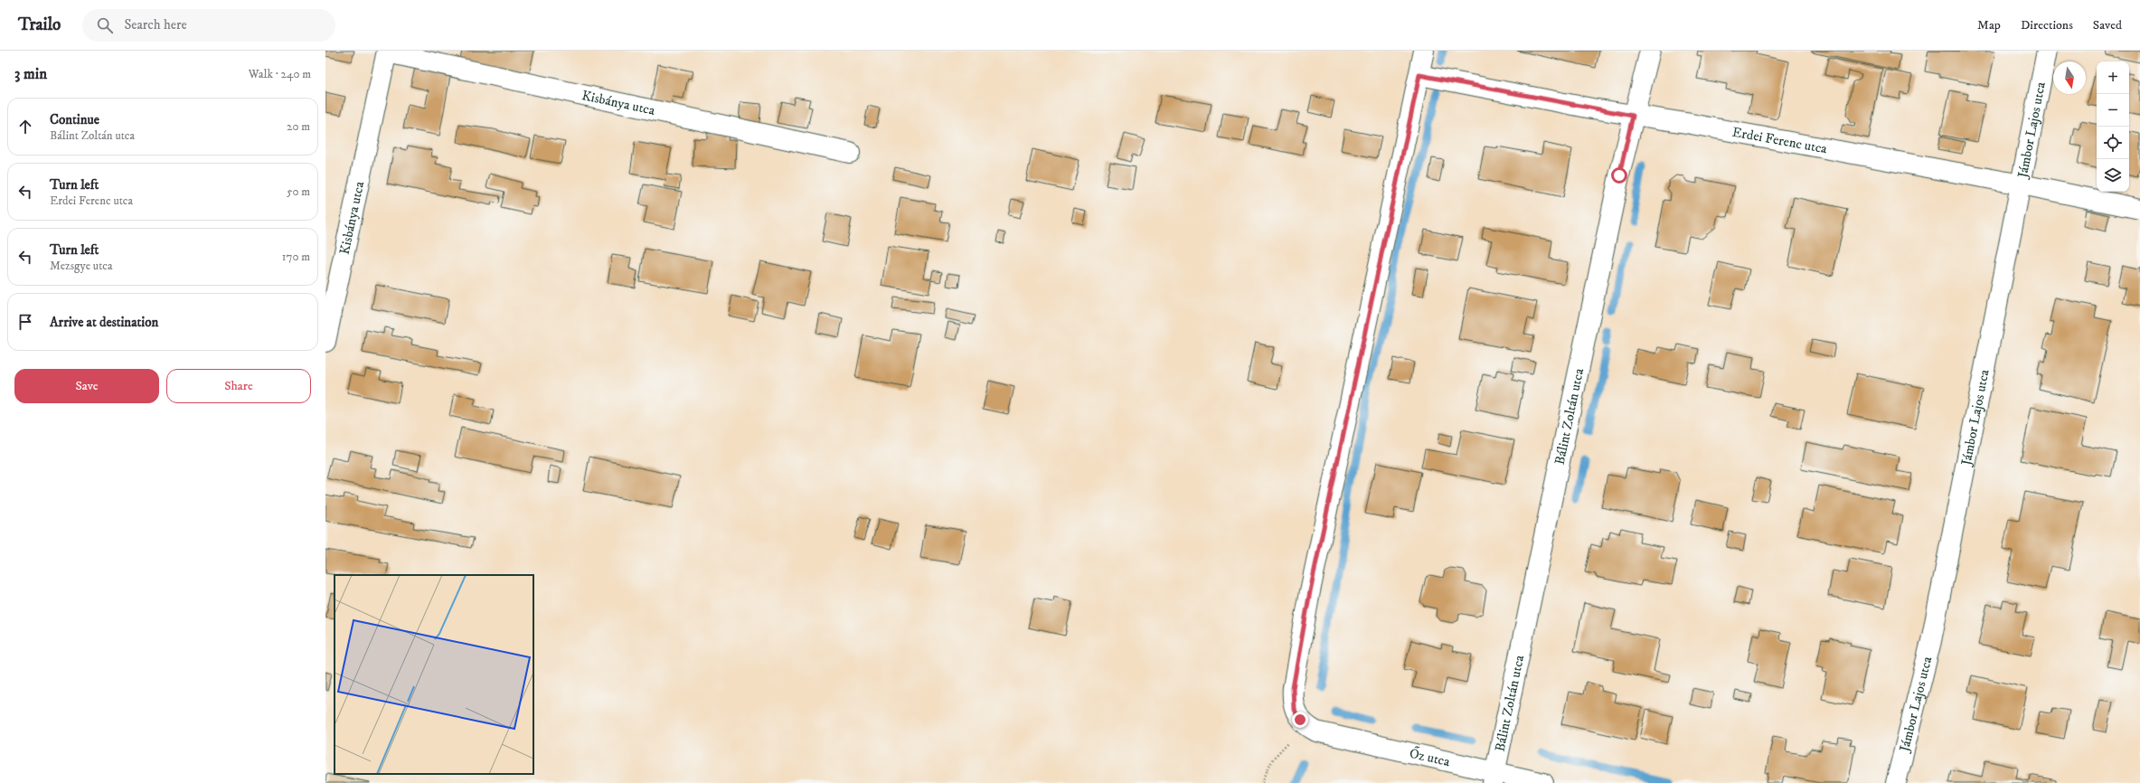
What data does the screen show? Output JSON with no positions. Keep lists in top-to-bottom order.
{
  "streets": {
    "street": [
      "Kisbánya utca",
      "Jámbor Lajos utca",
      "Erdei Ferenc utca",
      "Bálint Zoltán utca",
      "Őz utca"
    ]
  },
  "crossings": [
    ["Jámbor Lajos utca", "Erdei Ferenc utca"],
    ["Erdei Ferenc utca", "Bálint Zoltán utca"],
    ["Bálint Zoltán utca", "Őz utca"]
  ],
  "north": "bottom",
  "page": {
    "header": "Trailo",
    "search": "Search here",
    "nav": ["Map", "Directions", "Saved"],
    "heading": ["3 min", "Walk · 240 m"],
    "map_buttons": ["+", "−"],
    "list": [
      ["Continue", "Bálint Zoltán utca", "20 m"],
      ["Turn left", "Erdei Ferenc utca", "50 m"],
      ["Turn left", "Mezsgye utca", "170 m"],
      "Arrive at destination"
    ],
    "buttons": ["Save", "Share"]
  }
}
